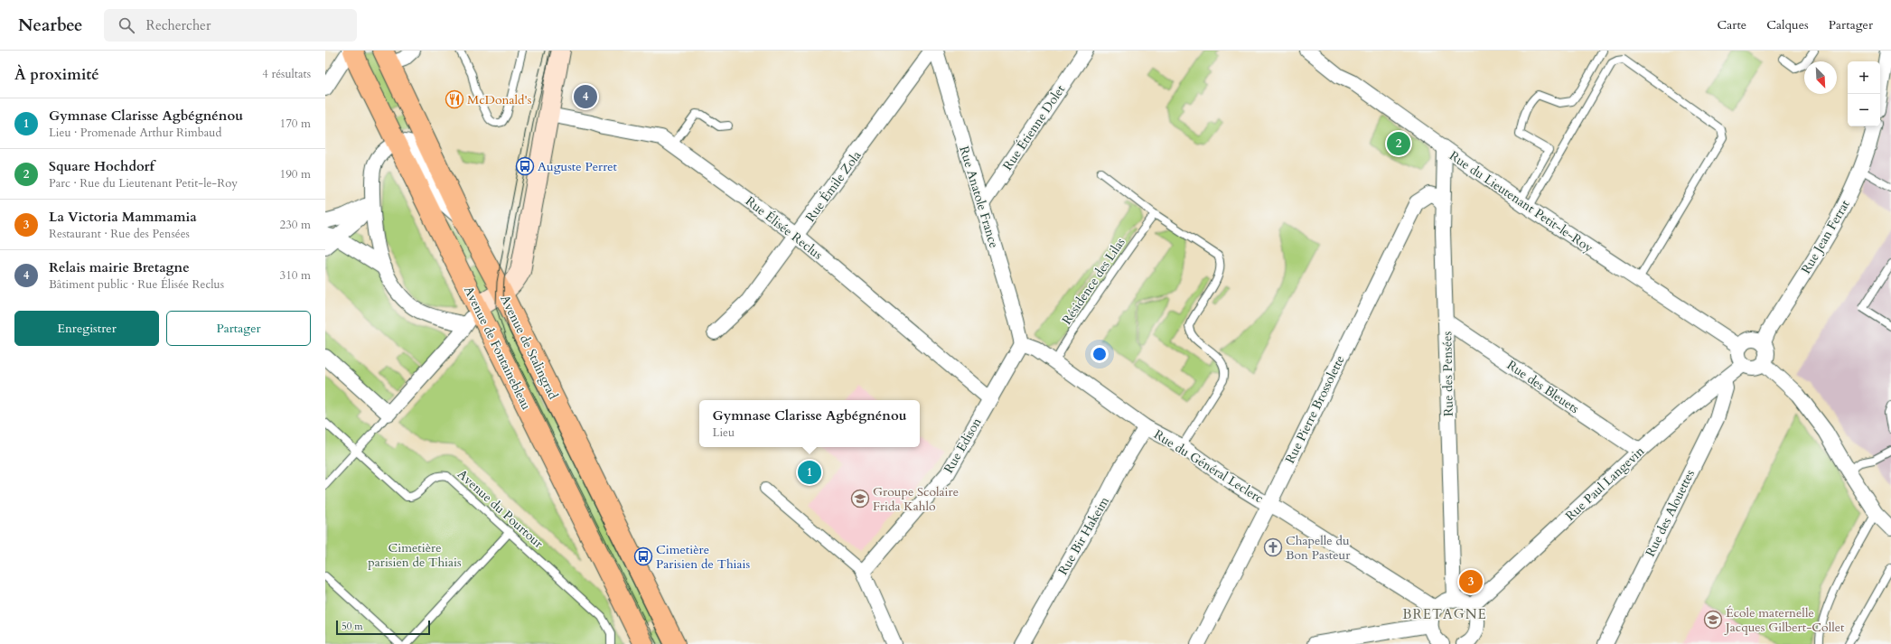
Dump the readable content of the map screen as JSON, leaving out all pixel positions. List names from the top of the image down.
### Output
{
  "streets": {
    "main road": ["Avenue de Stalingrad", "Avenue de Fontainebleau"],
    "street": [
      "Rue Étienne Dolet",
      "Rue Émile Zola",
      "Rue Anatole France",
      "Rue du Lieutenant Petit-le-Roy",
      "Rue Élisée Reclus",
      "Rue Jean Ferrat",
      "Rue des Pensées",
      "Rue des Bleuets",
      "Rue Pierre Brossolette",
      "Rue Edison",
      "Rue du Général Leclerc",
      "Rue Paul Langevin",
      "Rue des Alouettes",
      "Rue Bir Hakeim"
    ],
    "lane": ["Résidence des Lilas", "Avenue du Pourtour"]
  },
  "crossings": [
    ["Rue Étienne Dolet", "Rue Anatole France"],
    ["Rue Émile Zola", "Rue Élisée Reclus"],
    ["Rue Anatole France", "Rue Edison"],
    ["Rue Anatole France", "Rue du Général Leclerc"],
    ["Rue du Lieutenant Petit-le-Roy", "Rue Jean Ferrat"],
    ["Rue du Lieutenant Petit-le-Roy", "Rue des Pensées"],
    ["Rue du Lieutenant Petit-le-Roy", "Rue Paul Langevin"],
    ["Rue Élisée Reclus", "Rue Edison"],
    ["Rue Jean Ferrat", "Rue Paul Langevin"],
    ["Résidence des Lilas", "Rue du Général Leclerc"],
    ["Rue des Pensées", "Rue des Bleuets"],
    ["Rue des Pensées", "Rue Pierre Brossolette"],
    ["Rue des Bleuets", "Rue Paul Langevin"],
    ["Rue Pierre Brossolette", "Rue du Général Leclerc"],
    ["Rue Edison", "Rue du Général Leclerc"],
    ["Rue du Général Leclerc", "Rue Bir Hakeim"],
    ["Rue Paul Langevin", "Rue des Alouettes"]
  ],
  "districts": ["BRETAGNE"],
  "parks": ["Cimetière parisien de Thiais"],
  "places": {
    "restaurant": ["McDonald's"],
    "bus stop": ["Auguste Perret", "Cimetière Parisien de Thiais"],
    "school or university": ["Groupe Scolaire Frida Kahlo", "École maternelle Jacques Gilbert-Collet"],
    "church": ["Chapelle du Bon Pasteur"]
  },
  "scale_bar": "50 m",
  "north": "bottom right",
  "page": {
    "header": "Nearbee",
    "search": "Rechercher",
    "nav": ["Carte", "Calques", "Partager"],
    "heading": ["À proximité", "4 résultats"],
    "map_buttons": ["+", "−"],
    "pins": [
      "4",
      "2",
      "1",
      "3"
    ],
    "list": [
      {
        "mark": "1",
        "name": "Gymnase Clarisse Agbégnénou",
        "note": "Lieu · Promenade Arthur Rimbaud",
        "value": "170 m"
      },
      {
        "mark": "2",
        "name": "Square Hochdorf",
        "note": "Parc · Rue du Lieutenant Petit-le-Roy",
        "value": "190 m"
      },
      {
        "mark": "3",
        "name": "La Victoria Mammamia",
        "note": "Restaurant · Rue des Pensées",
        "value": "230 m"
      },
      {
        "mark": "4",
        "name": "Relais mairie Bretagne",
        "note": "Bâtiment public · Rue Élisée Reclus",
        "value": "310 m"
      }
    ],
    "buttons": ["Enregistrer", "Partager"],
    "popup": ["Gymnase Clarisse Agbégnénou", "Lieu"],
    "scale": "50 m"
  }
}
